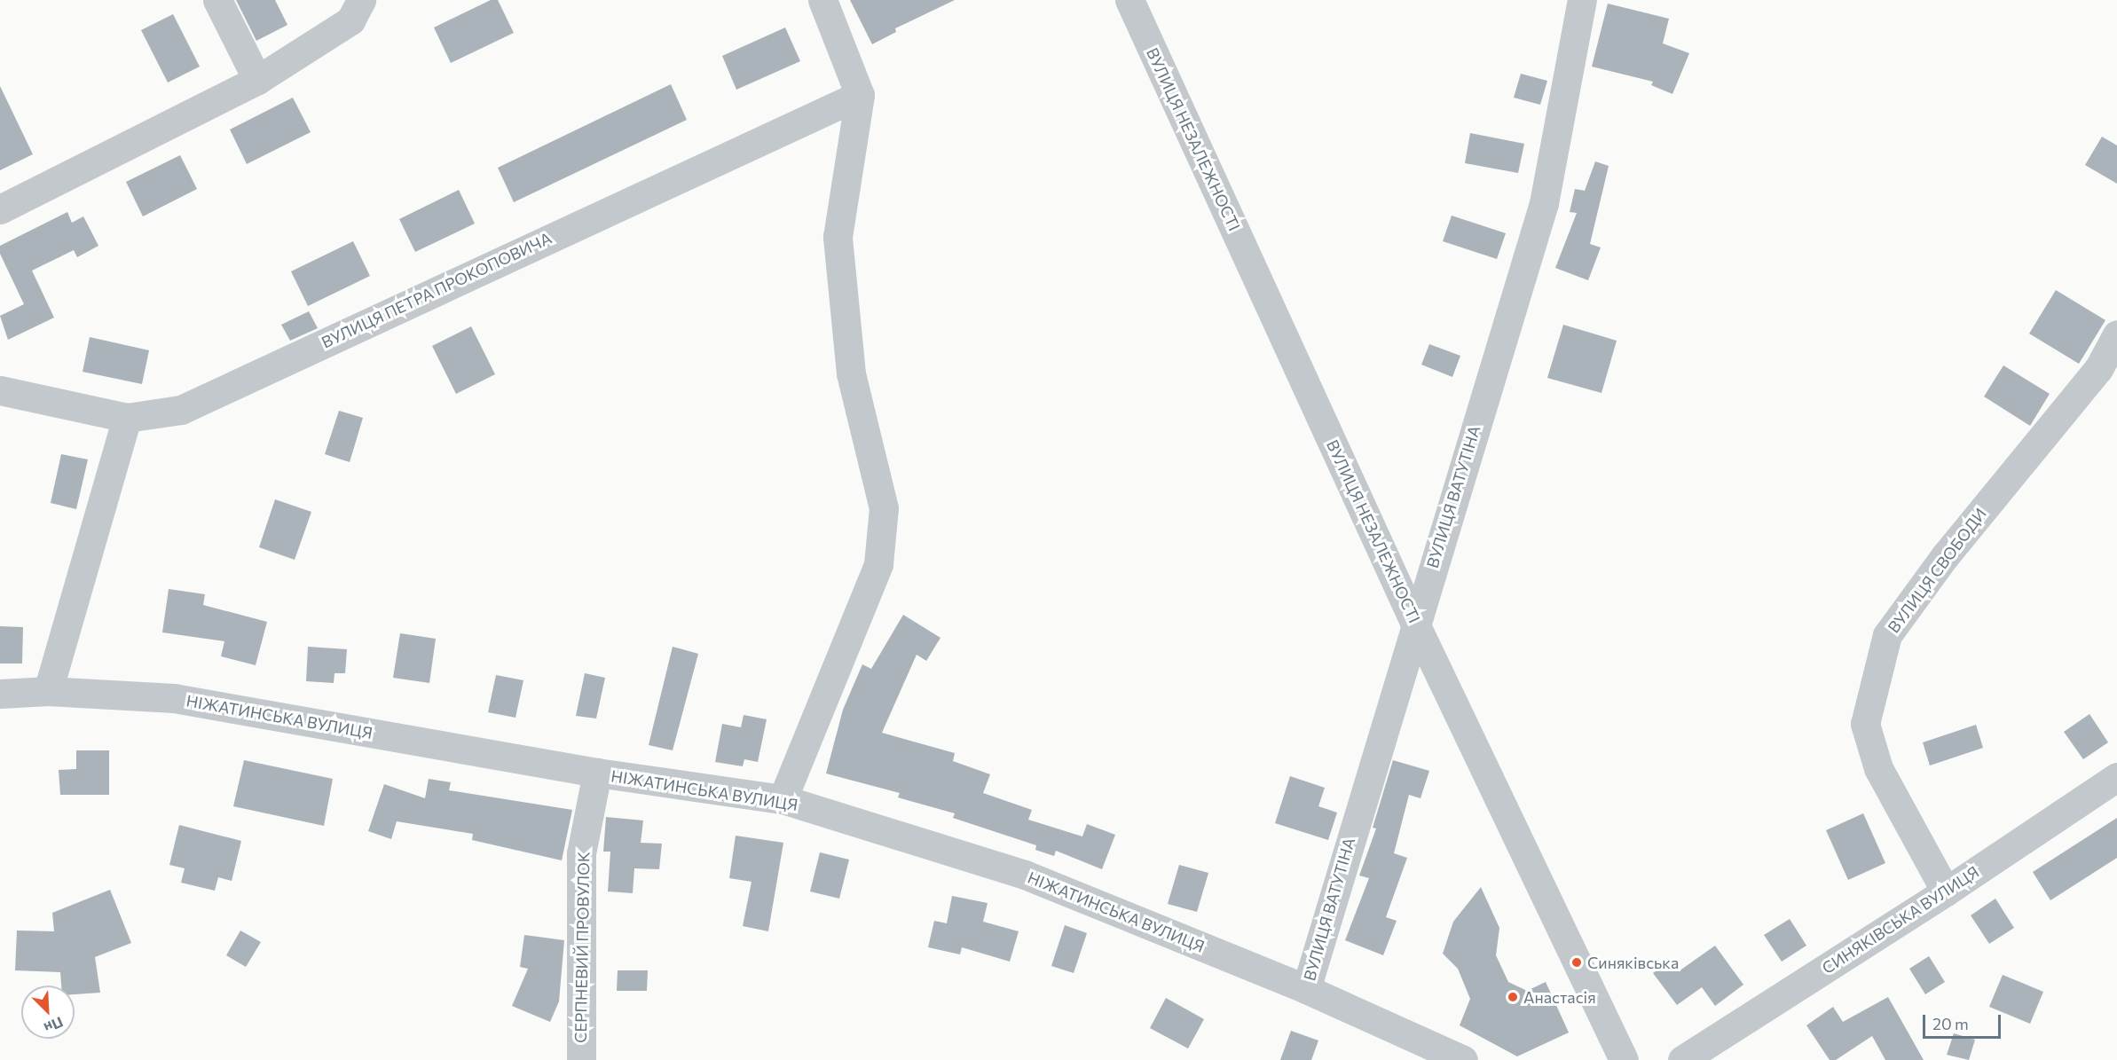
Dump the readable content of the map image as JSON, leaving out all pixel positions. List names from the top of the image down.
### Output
{
  "streets": {
    "street": [
      "ВУЛИЦЯ НЕЗАЛЕЖНОСТІ",
      "ВУЛИЦЯ ПЕТРА ПРОКОПОВИЧА",
      "ВУЛИЦЯ ВАТУТІНА",
      "ВУЛИЦЯ СВОБОДИ",
      "НІЖАТИНСЬКА ВУЛИЦЯ",
      "СИНЯКІВСЬКА ВУЛИЦЯ",
      "СЕРПНЕВИЙ ПРОВУЛОК"
    ]
  },
  "crossings": [
    ["ВУЛИЦЯ НЕЗАЛЕЖНОСТІ", "ВУЛИЦЯ ВАТУТІНА"],
    ["ВУЛИЦЯ ВАТУТІНА", "НІЖАТИНСЬКА ВУЛИЦЯ"],
    ["ВУЛИЦЯ СВОБОДИ", "СИНЯКІВСЬКА ВУЛИЦЯ"],
    ["НІЖАТИНСЬКА ВУЛИЦЯ", "СЕРПНЕВИЙ ПРОВУЛОК"]
  ],
  "places": ["Синяківська", "Анастасія"],
  "scale_bar": "20 m",
  "north": "bottom right"
}
